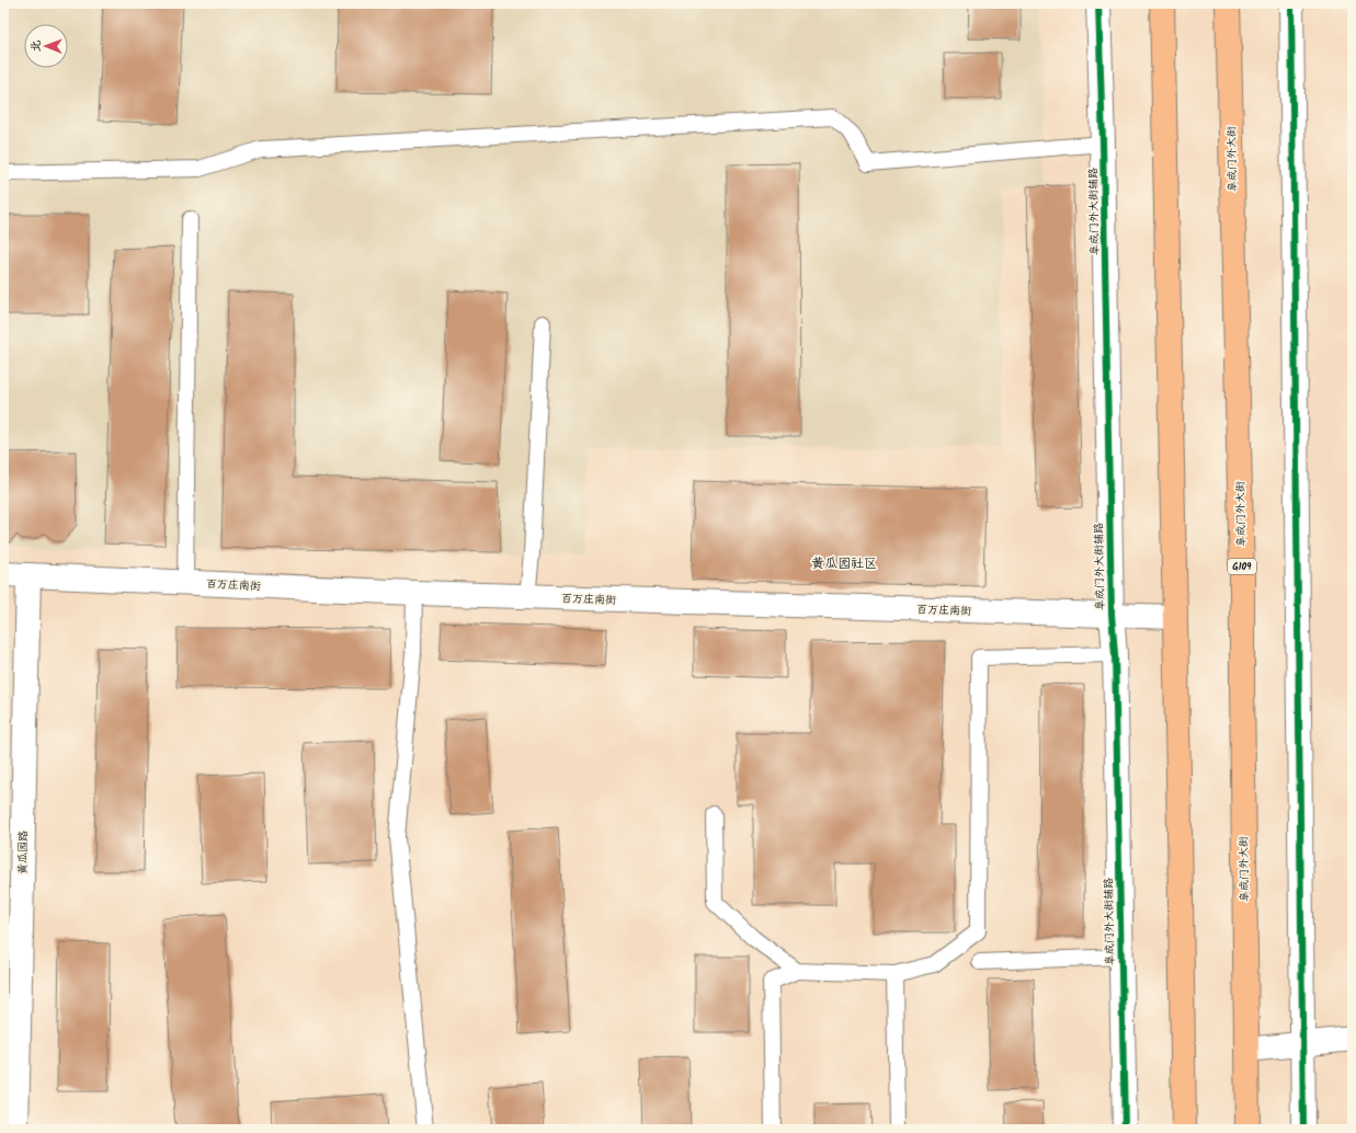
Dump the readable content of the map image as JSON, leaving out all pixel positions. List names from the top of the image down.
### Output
{
  "streets": {
    "highway": ["阜成门外大街", "G109"],
    "street": ["阜成门外大街辅路", "百万庄南街", "黄瓜园路"]
  },
  "crossings": [
    ["阜成门外大街辅路", "百万庄南街"],
    ["百万庄南街", "黄瓜园路"]
  ],
  "districts": ["黄瓜园社区"],
  "north": "left"
}
